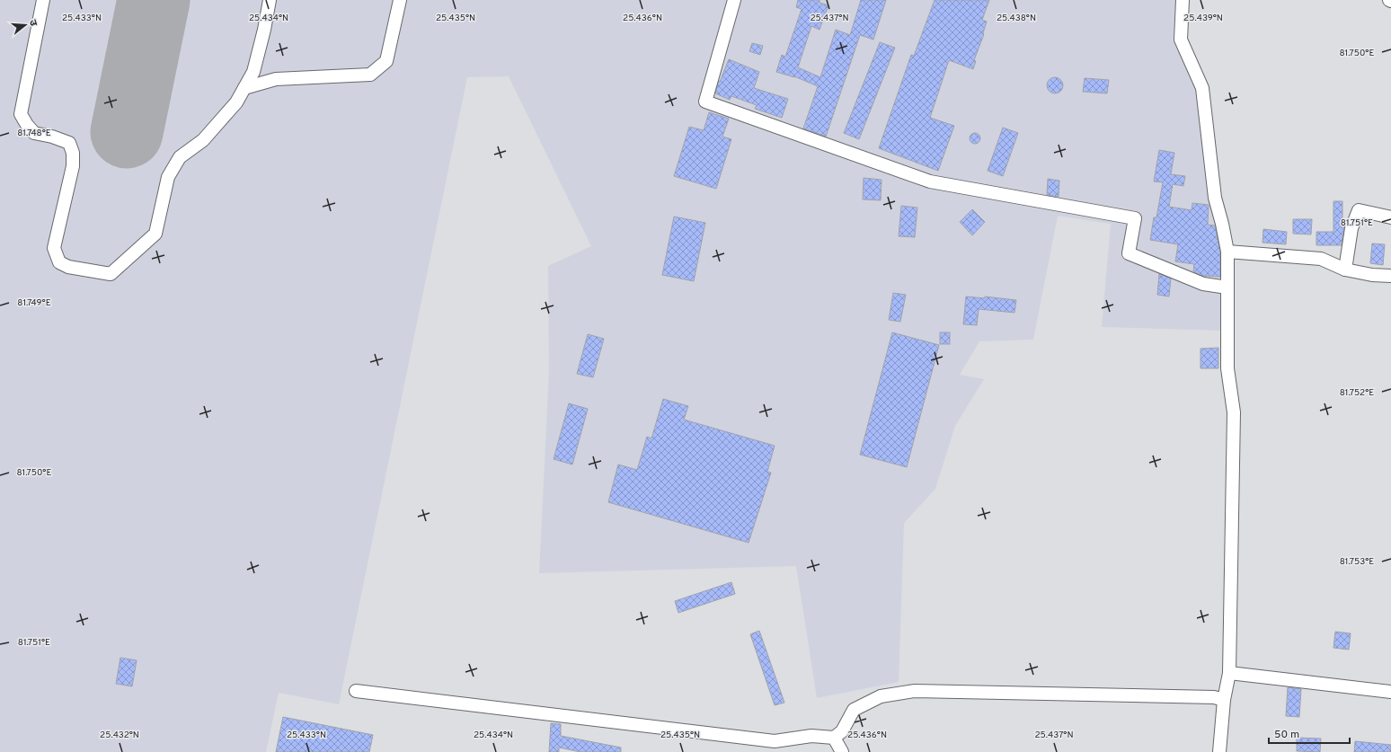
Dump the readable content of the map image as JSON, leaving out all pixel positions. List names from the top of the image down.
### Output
{
  "scale_bar": "50 m",
  "north": "right",
  "coordinates": [
    "25.433°N",
    "25.434°N",
    "25.435°N",
    "25.436°N",
    "25.437°N",
    "25.438°N",
    "25.439°N",
    "81.750°E",
    "81.748°E",
    "81.751°E",
    "81.749°E",
    "81.752°E",
    "81.753°E",
    "25.432°N"
  ]
}
